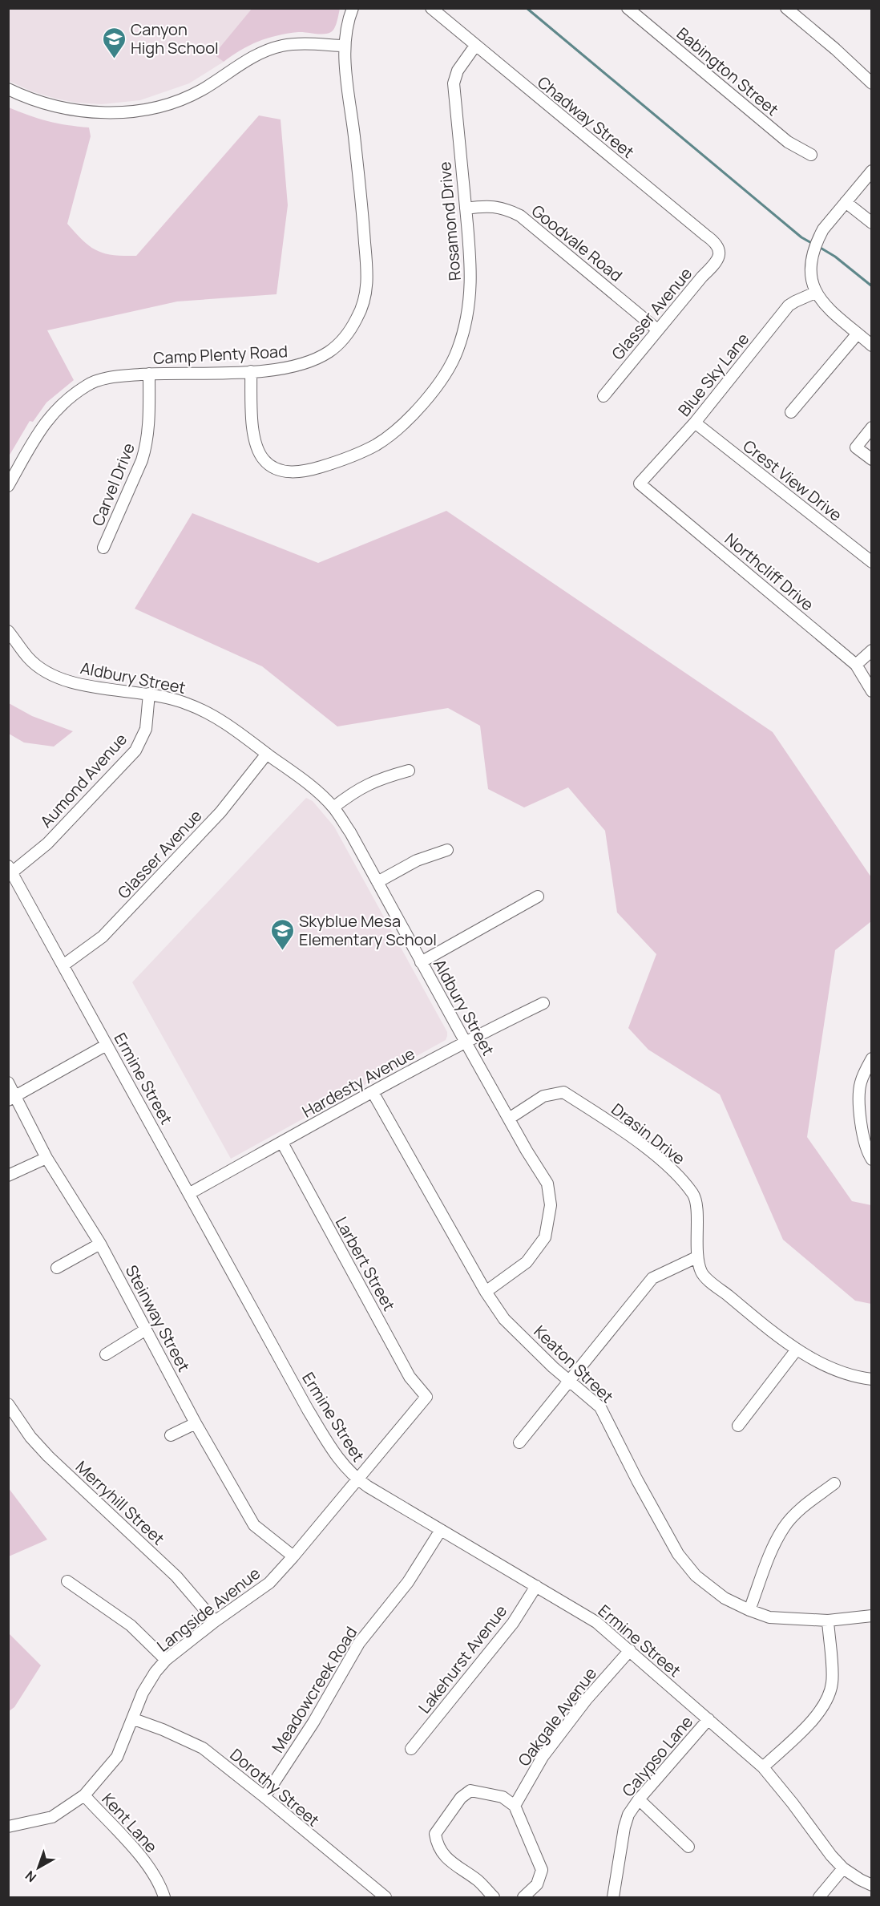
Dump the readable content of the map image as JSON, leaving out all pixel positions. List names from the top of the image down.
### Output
{
  "streets": {
    "street": [
      "Babington Street",
      "Chadway Street",
      "Rosamond Drive",
      "Goodvale Road",
      "Glasser Avenue",
      "Camp Plenty Road",
      "Blue Sky Lane",
      "Crest View Drive",
      "Carvel Drive",
      "Northcliff Drive",
      "Aldbury Street",
      "Aumond Avenue",
      "Ermine Street",
      "Hardesty Avenue",
      "Drasin Drive",
      "Larbert Street",
      "Steinway Street",
      "Keaton Street",
      "Merryhill Street",
      "Langside Avenue",
      "Lakehurst Avenue",
      "Meadowcreek Road",
      "Oakgale Avenue",
      "Calypso Lane",
      "Dorothy Street",
      "Kent Lane"
    ]
  },
  "crossings": [
    ["Chadway Street", "Rosamond Drive"],
    ["Chadway Street", "Glasser Avenue"],
    ["Rosamond Drive", "Goodvale Road"],
    ["Rosamond Drive", "Camp Plenty Road"],
    ["Goodvale Road", "Glasser Avenue"],
    ["Glasser Avenue", "Aldbury Street"],
    ["Glasser Avenue", "Ermine Street"],
    ["Camp Plenty Road", "Carvel Drive"],
    ["Blue Sky Lane", "Crest View Drive"],
    ["Blue Sky Lane", "Northcliff Drive"],
    ["Aldbury Street", "Aumond Avenue"],
    ["Aldbury Street", "Hardesty Avenue"],
    ["Aldbury Street", "Drasin Drive"],
    ["Aldbury Street", "Keaton Street"],
    ["Aumond Avenue", "Ermine Street"],
    ["Ermine Street", "Hardesty Avenue"],
    ["Ermine Street", "Langside Avenue"],
    ["Ermine Street", "Lakehurst Avenue"],
    ["Ermine Street", "Meadowcreek Road"],
    ["Ermine Street", "Oakgale Avenue"],
    ["Ermine Street", "Calypso Lane"],
    ["Hardesty Avenue", "Larbert Street"],
    ["Hardesty Avenue", "Keaton Street"],
    ["Larbert Street", "Langside Avenue"],
    ["Steinway Street", "Langside Avenue"],
    ["Merryhill Street", "Langside Avenue"],
    ["Langside Avenue", "Dorothy Street"],
    ["Langside Avenue", "Kent Lane"],
    ["Meadowcreek Road", "Dorothy Street"]
  ],
  "places": {
    "school or university": ["Canyon High School", "Skyblue Mesa Elementary School"]
  },
  "north": "bottom left"
}
